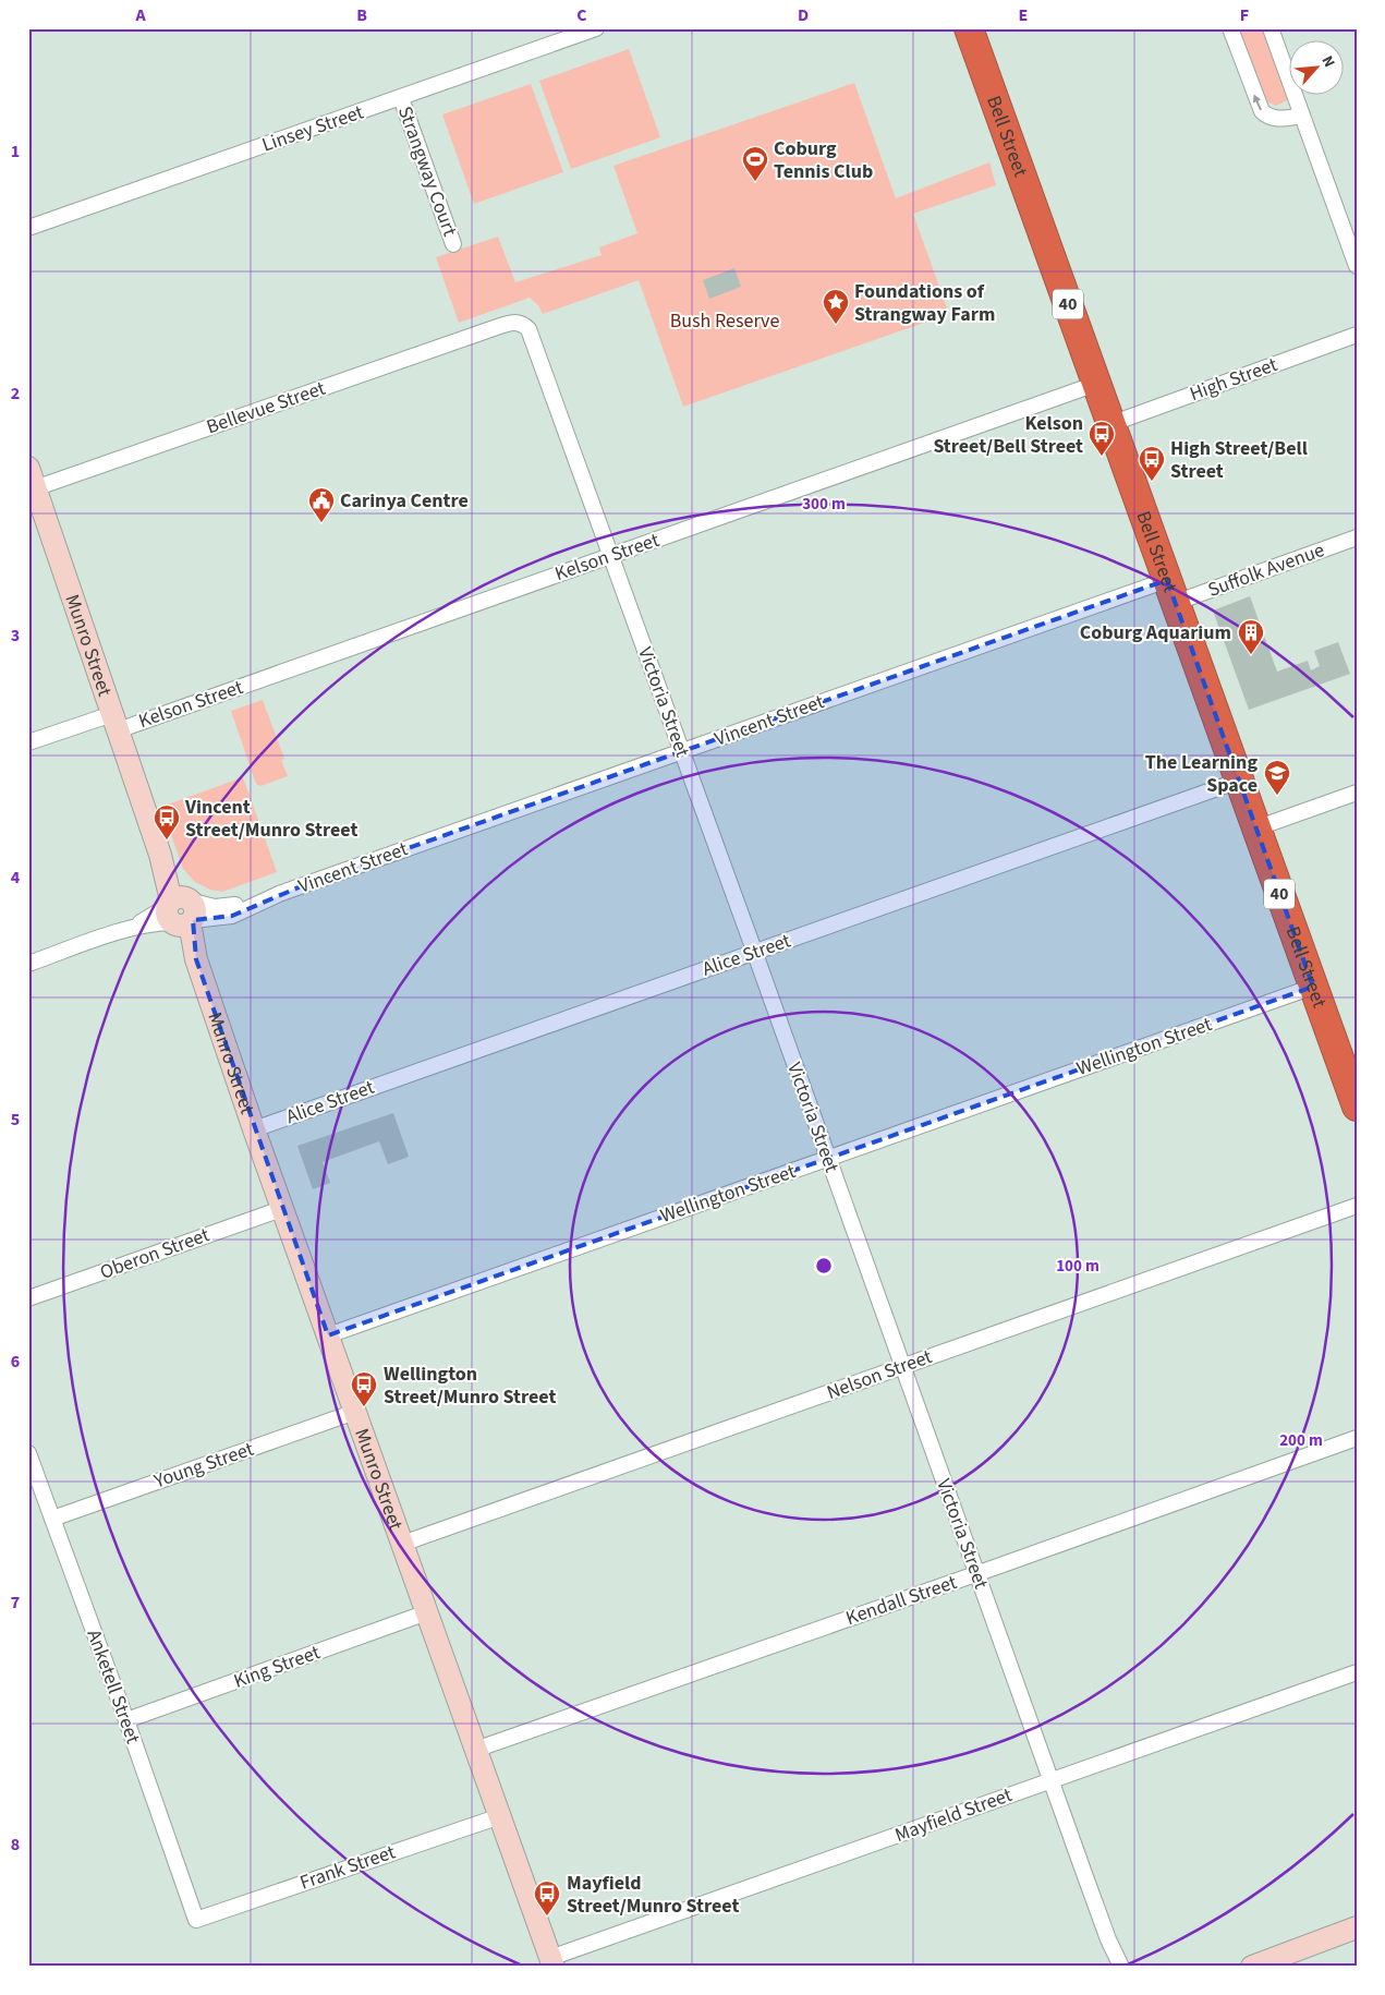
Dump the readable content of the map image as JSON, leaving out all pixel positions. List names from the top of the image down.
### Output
{
  "streets": {
    "highway": ["Bell Street", "40"],
    "street": [
      "Linsey Street",
      "Strangway Court",
      "High Street",
      "Bellevue Street",
      "Kelson Street",
      "Suffolk Avenue",
      "Munro Street",
      "Victoria Street",
      "Vincent Street",
      "Alice Street",
      "Wellington Street",
      "Oberon Street",
      "Nelson Street",
      "Young Street",
      "Kendall Street",
      "King Street",
      "Anketell Street",
      "Mayfield Street",
      "Frank Street"
    ]
  },
  "crossings": [
    ["Linsey Street", "Strangway Court"],
    ["Bell Street", "High Street"],
    ["Bell Street", "Kelson Street"],
    ["Bell Street", "Suffolk Avenue"],
    ["Bell Street", "Vincent Street"],
    ["Bell Street", "Alice Street"],
    ["Bell Street", "Wellington Street"],
    ["Bellevue Street", "Munro Street"],
    ["Bellevue Street", "Victoria Street"],
    ["Kelson Street", "Munro Street"],
    ["Kelson Street", "Victoria Street"],
    ["Suffolk Avenue", "Vincent Street"],
    ["Munro Street", "Vincent Street"],
    ["Munro Street", "Alice Street"],
    ["Munro Street", "Wellington Street"],
    ["Munro Street", "Oberon Street"],
    ["Munro Street", "Nelson Street"],
    ["Munro Street", "Young Street"],
    ["Munro Street", "Kendall Street"],
    ["Munro Street", "King Street"],
    ["Munro Street", "Mayfield Street"],
    ["Munro Street", "Frank Street"],
    ["Victoria Street", "Vincent Street"],
    ["Victoria Street", "Alice Street"],
    ["Victoria Street", "Wellington Street"],
    ["Victoria Street", "Nelson Street"],
    ["Victoria Street", "Kendall Street"],
    ["Victoria Street", "Mayfield Street"],
    ["Young Street", "Anketell Street"],
    ["King Street", "Anketell Street"],
    ["Anketell Street", "Frank Street"]
  ],
  "parks": ["Bush Reserve"],
  "places": {
    "sports": ["Coburg Tennis Club"],
    "place": ["Foundations of Strangway Farm"],
    "bus stop": [
      "Kelson Street/Bell Street",
      "High Street/Bell Street",
      "Vincent Street/Munro Street",
      "Wellington Street/Munro Street",
      "Mayfield Street/Munro Street"
    ],
    "public building": ["Carinya Centre"],
    "building": ["Coburg Aquarium"],
    "school or university": ["The Learning Space"]
  },
  "north": "top right",
  "grid": {
    "columns": [
      "A",
      "B",
      "C",
      "D",
      "E",
      "F"
    ],
    "rows": [
      "1",
      "2",
      "3",
      "4",
      "5",
      "6",
      "7",
      "8"
    ]
  },
  "rings": ["300 m", "100 m", "200 m"]
}
